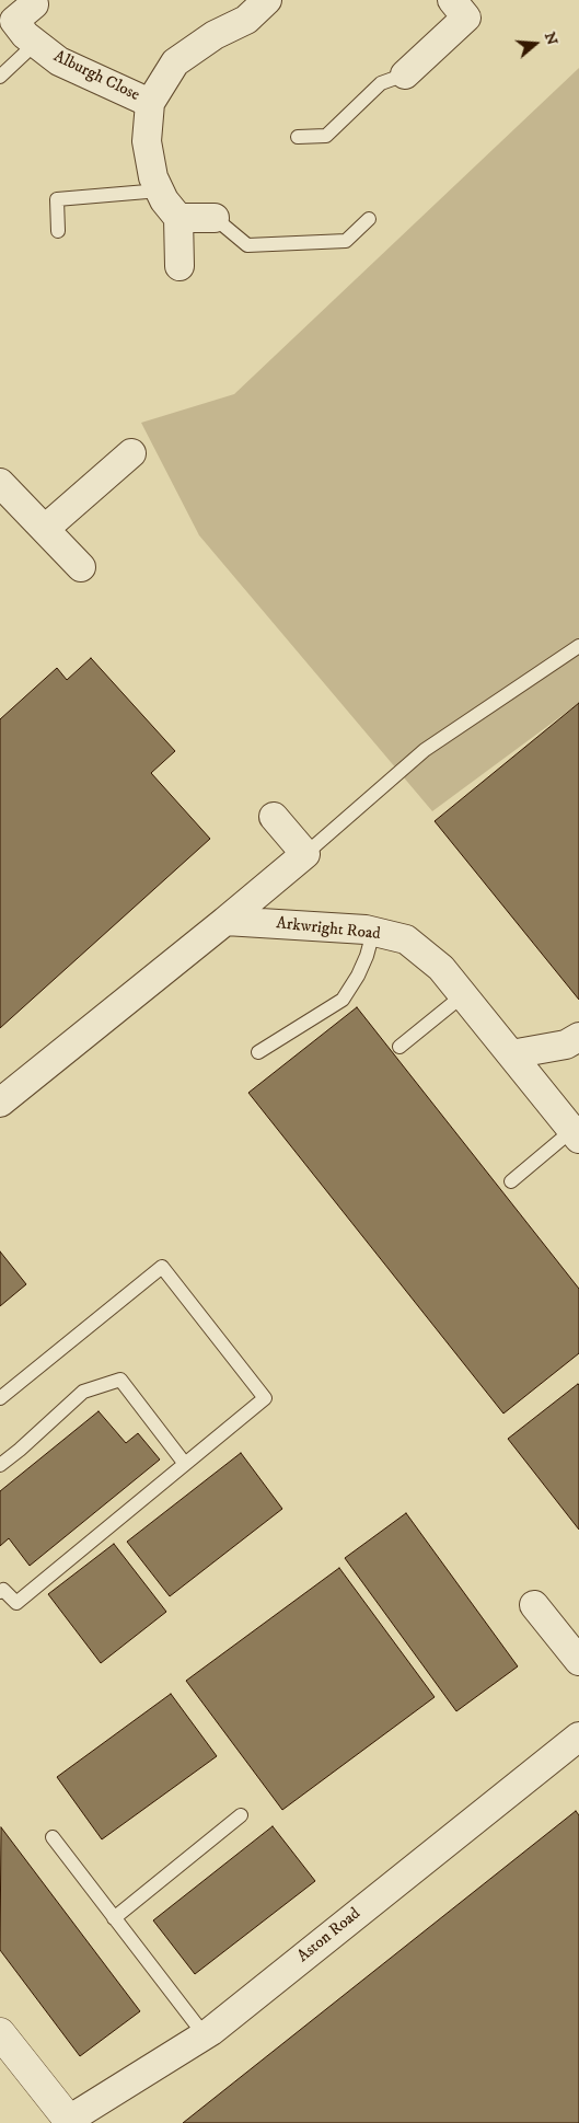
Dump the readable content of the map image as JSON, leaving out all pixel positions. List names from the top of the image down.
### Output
{
  "streets": {
    "street": ["Alburgh Close", "Arkwright Road", "Aston Road"]
  },
  "north": "right"
}
